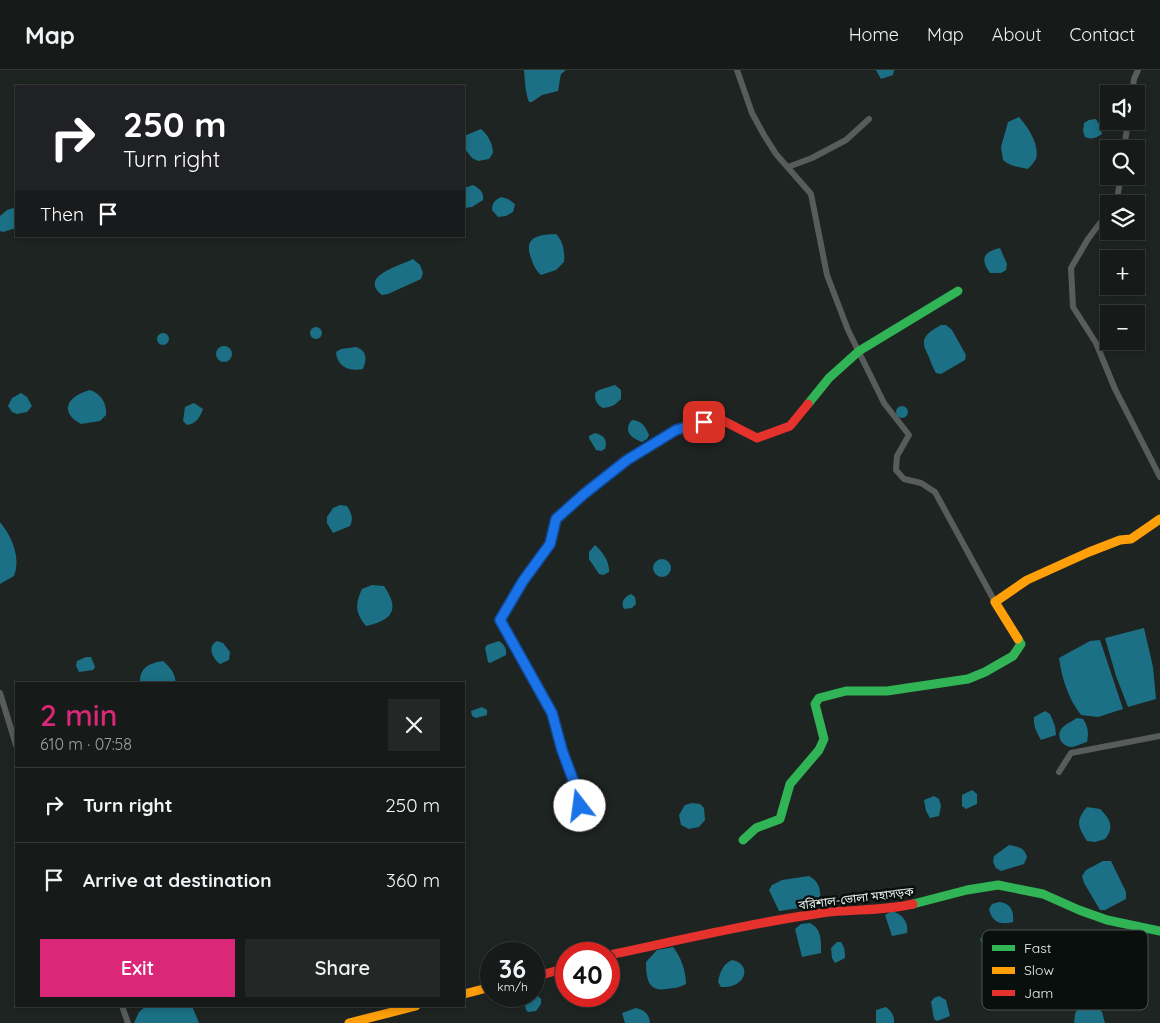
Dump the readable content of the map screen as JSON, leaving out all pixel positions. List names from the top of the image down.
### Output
{
  "streets": {
    "main road": ["বরিশাল-ভোলা মহাসড়ক"]
  },
  "legend": ["Fast", "Slow", "Jam"],
  "page": {
    "header": "Map",
    "nav": [
      "Home",
      "Map",
      "About",
      "Contact"
    ],
    "map_buttons": ["+", "−"],
    "turn": ["250 m", "Turn right"],
    "then": "Then",
    "heading": ["2 min", "610 m · 07:58"],
    "list": [
      {
        "name": "Turn right",
        "value": "250 m"
      },
      {
        "name": "Arrive at destination",
        "value": "360 m"
      }
    ],
    "buttons": ["Exit", "Share"],
    "speed": "36 km/h",
    "limit": "40"
  }
}
